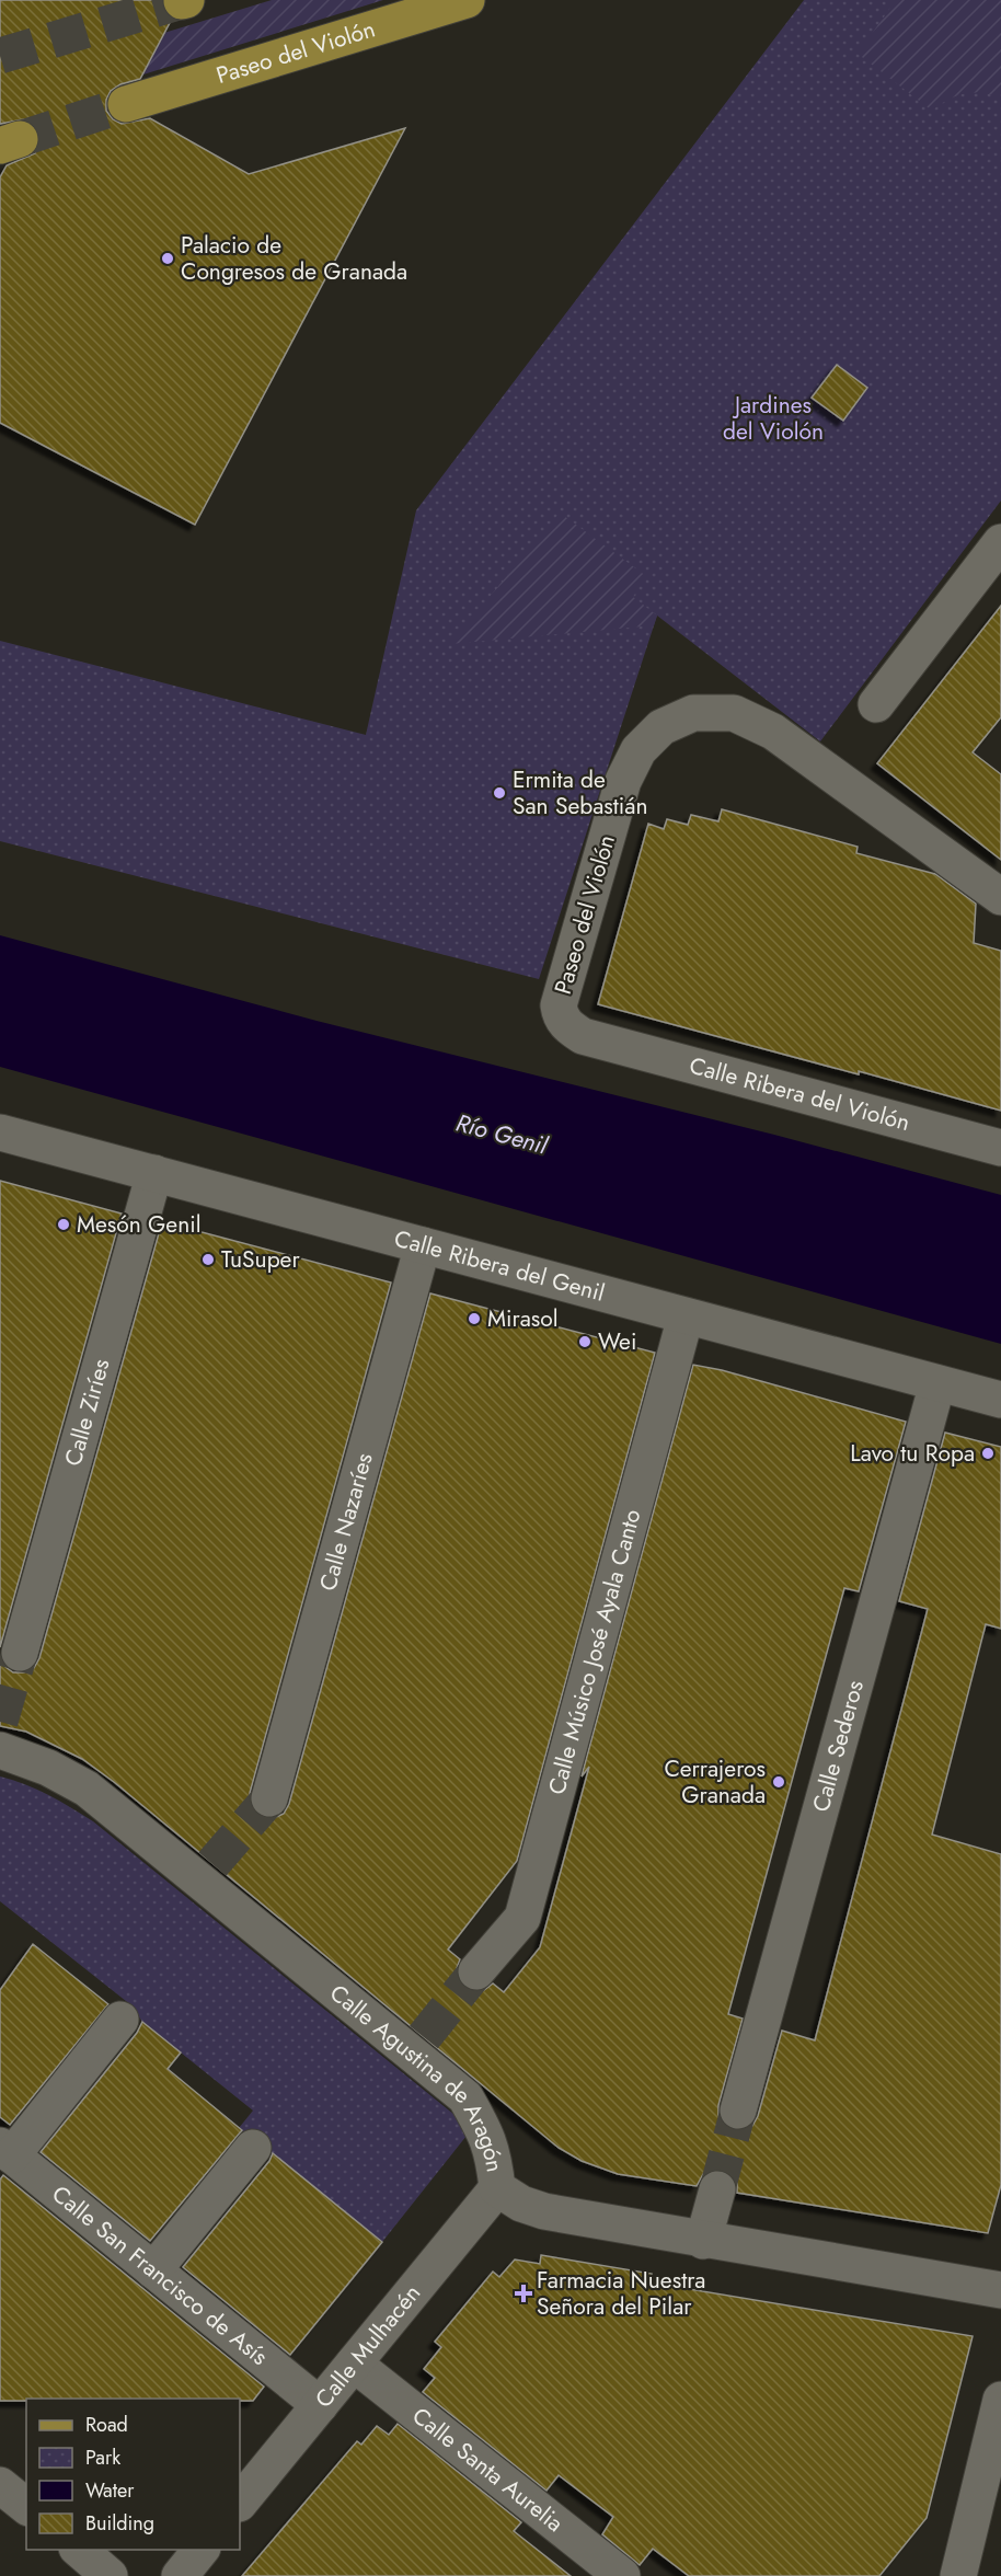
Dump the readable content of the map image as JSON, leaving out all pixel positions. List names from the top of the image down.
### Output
{
  "streets": {
    "main road": ["Paseo del Violón"],
    "street": [
      "Calle Ribera del Violón",
      "Calle Ribera del Genil",
      "Calle Ziríes",
      "Calle Nazaríes",
      "Calle Músico José Ayala Canto",
      "Calle Sederos",
      "Calle Agustina de Aragón",
      "Calle San Francisco de Asís",
      "Calle Mulhacén",
      "Calle Santa Aurelia"
    ]
  },
  "crossings": [
    ["Paseo del Violón", "Calle Ribera del Violón"],
    ["Calle Ribera del Genil", "Calle Ziríes"],
    ["Calle Ribera del Genil", "Calle Nazaríes"],
    ["Calle Ribera del Genil", "Calle Músico José Ayala Canto"],
    ["Calle Ribera del Genil", "Calle Sederos"],
    ["Calle Agustina de Aragón", "Calle Mulhacén"],
    ["Calle San Francisco de Asís", "Calle Mulhacén"],
    ["Calle Mulhacén", "Calle Santa Aurelia"]
  ],
  "water": ["Río Genil"],
  "parks": ["Jardines del Violón"],
  "places": {
    "other": [
      "Palacio de Congresos de Granada",
      "Ermita de San Sebastián",
      "Mesón Genil",
      "TuSuper",
      "Mirasol",
      "Wei",
      "Lavo tu Ropa",
      "Cerrajeros Granada"
    ],
    "health": ["Farmacia Nuestra Señora del Pilar"]
  },
  "legend": [
    "Road",
    "Park",
    "Water",
    "Building"
  ]
}
